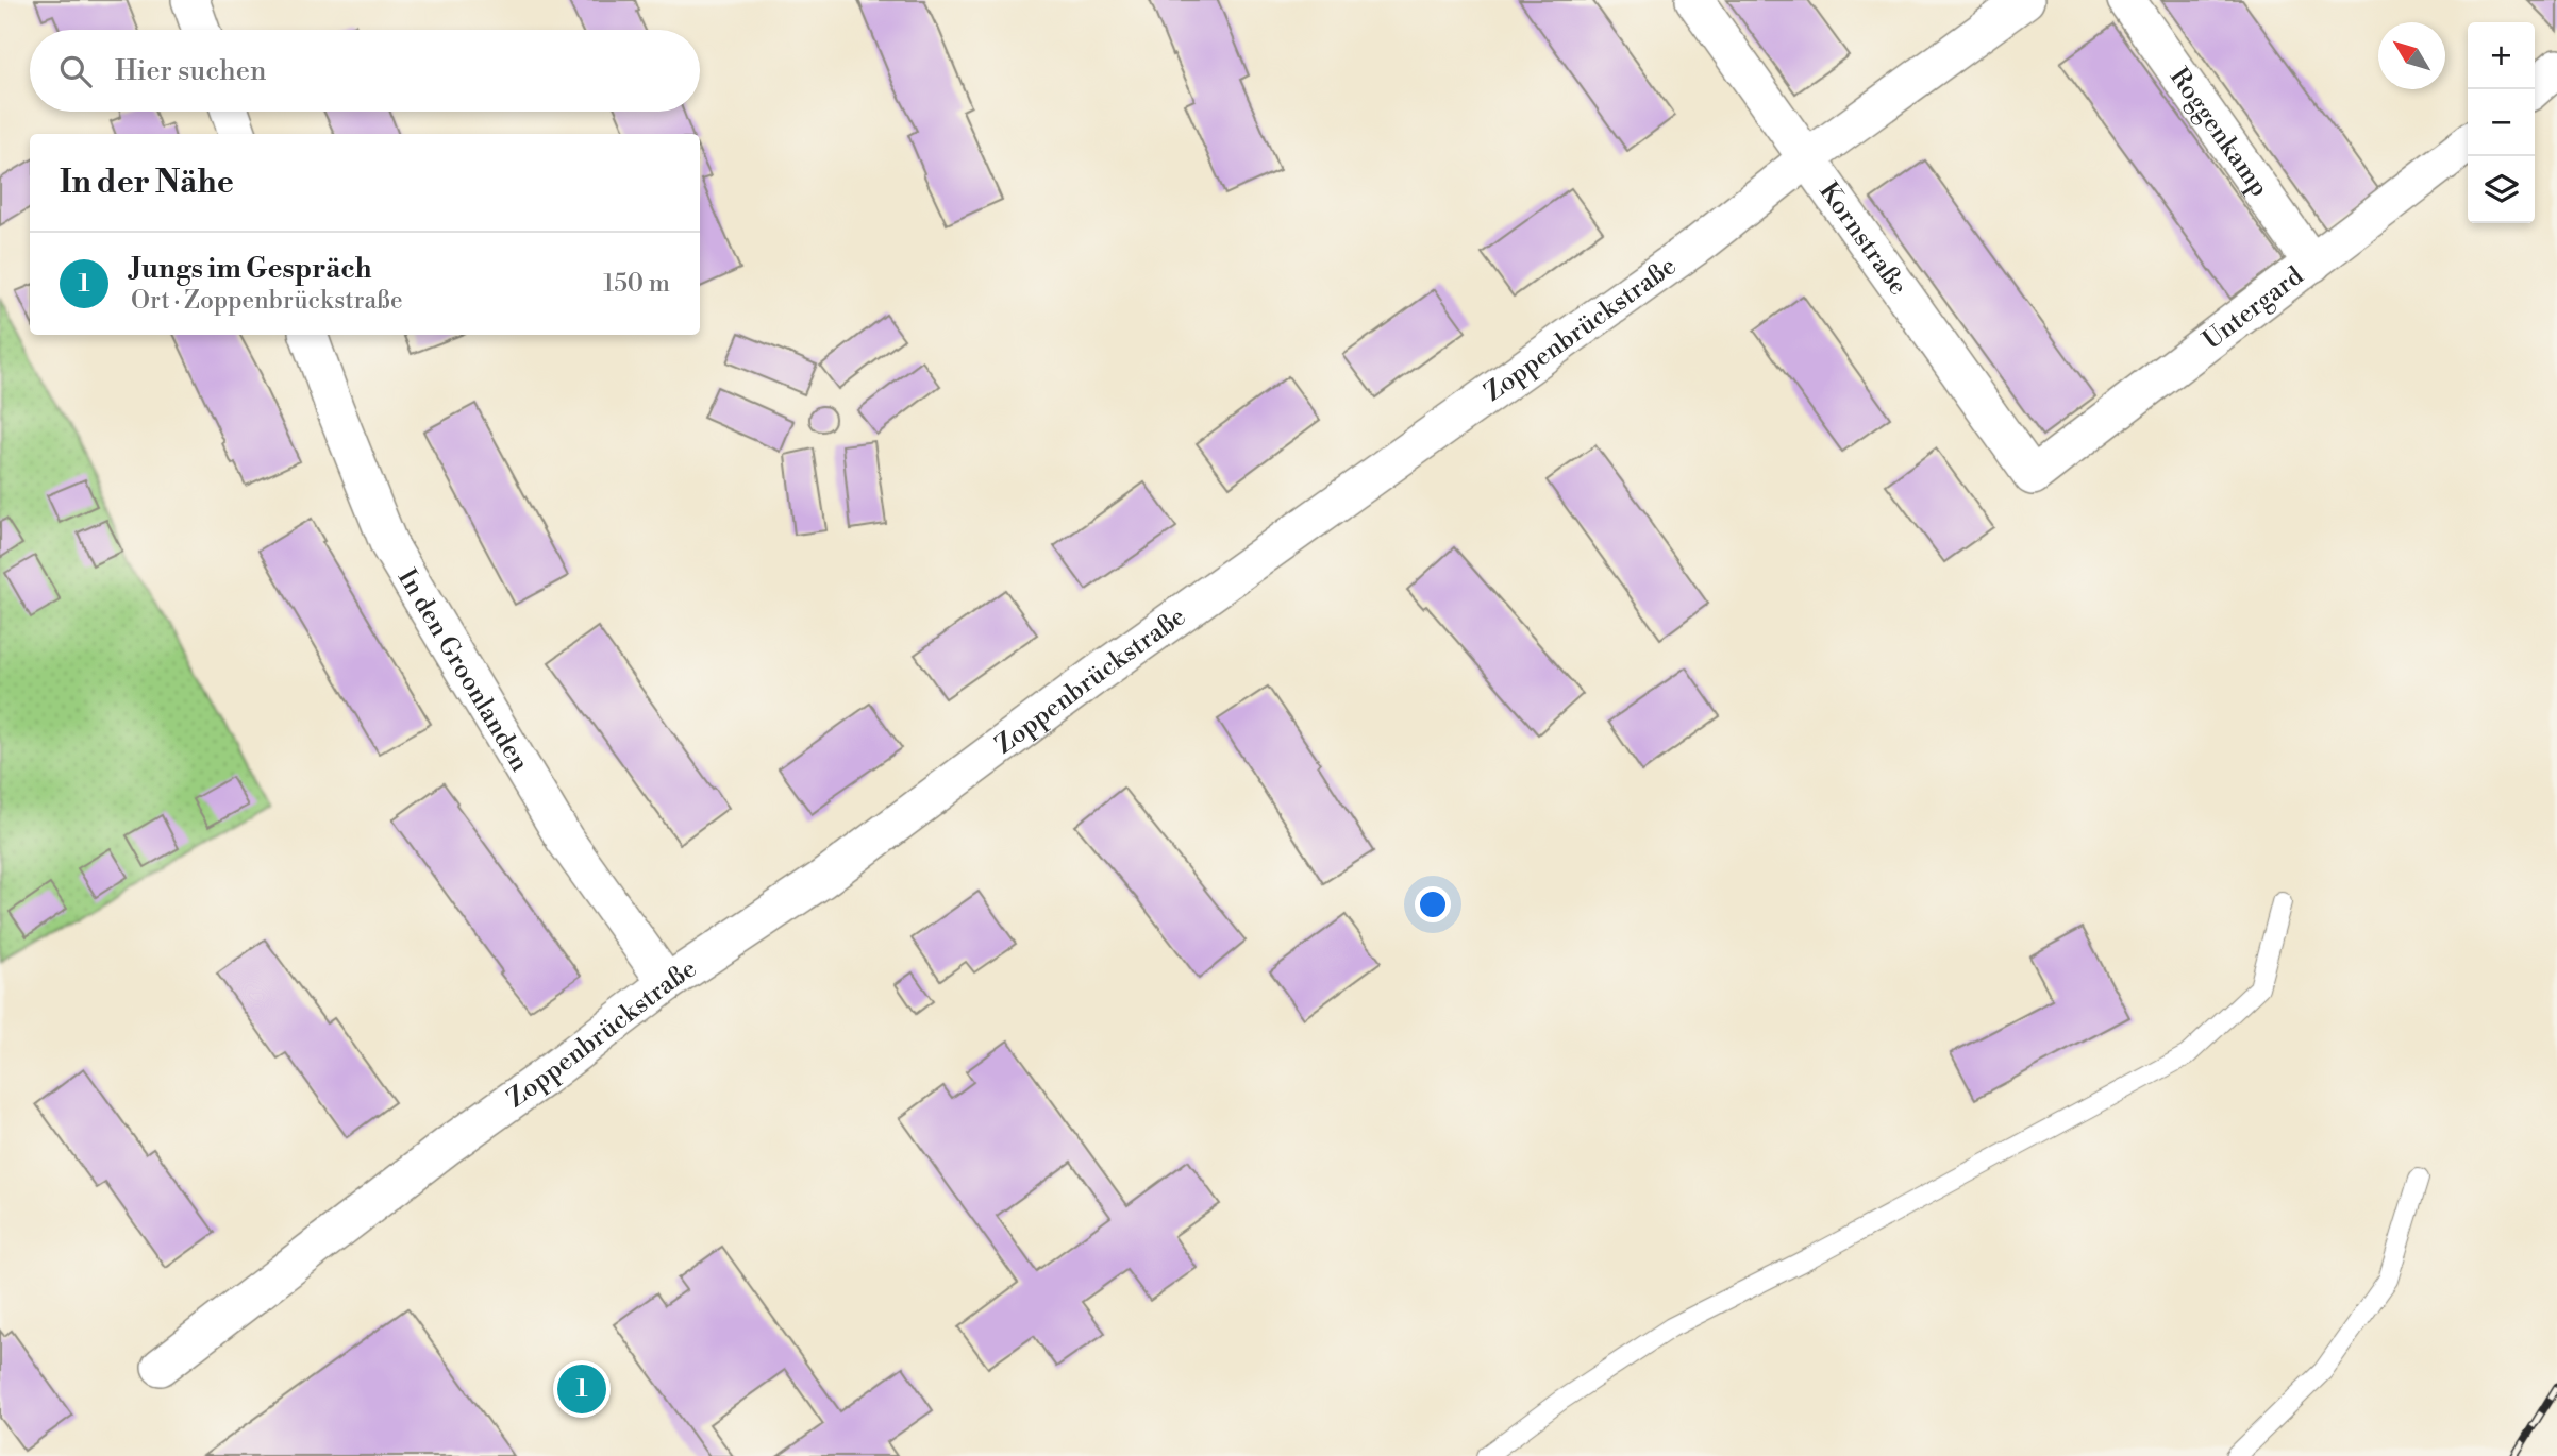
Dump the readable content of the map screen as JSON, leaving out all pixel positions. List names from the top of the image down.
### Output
{
  "streets": {
    "street": [
      "Roggenkamp",
      "Kornstraße",
      "Untergard",
      "Zoppenbrückstraße",
      "In den Groonlanden"
    ]
  },
  "crossings": [
    ["Roggenkamp", "Untergard"],
    ["Kornstraße", "Untergard"],
    ["Kornstraße", "Zoppenbrückstraße"],
    ["Zoppenbrückstraße", "In den Groonlanden"]
  ],
  "north": "top left",
  "page": {
    "map_buttons": ["+", "−"],
    "search": "Hier suchen",
    "heading": "In der Nähe",
    "list": [
      {
        "mark": "1",
        "name": "Jungs im Gespräch",
        "note": "Ort · Zoppenbrückstraße",
        "value": "150 m"
      }
    ],
    "pins": "1"
  }
}
